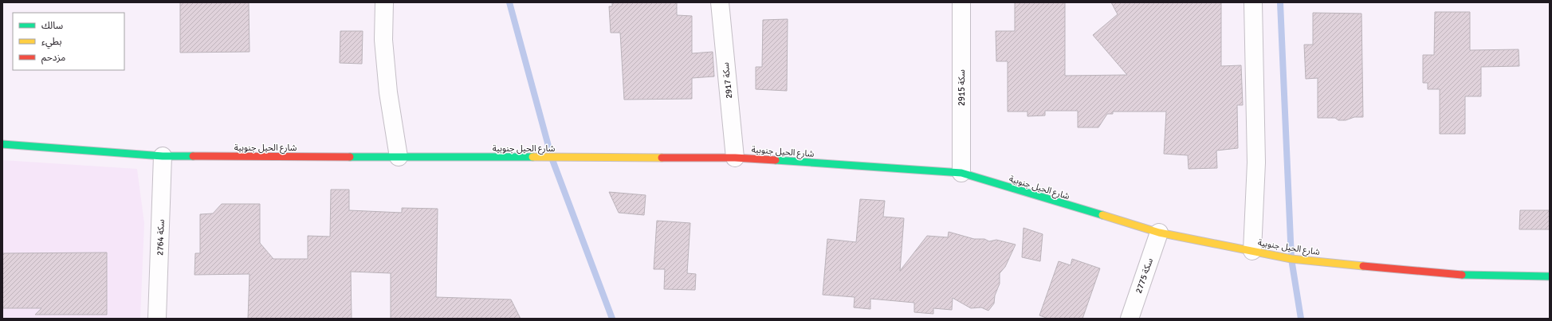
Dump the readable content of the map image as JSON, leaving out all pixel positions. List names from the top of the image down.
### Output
{
  "streets": {
    "street": [
      "سكة 2917",
      "سكة 2915",
      "شارع الحيل جنوبية",
      "سكة 2764",
      "سكة 2775"
    ]
  },
  "crossings": [
    ["سكة 2917", "شارع الحيل جنوبية"],
    ["سكة 2915", "شارع الحيل جنوبية"],
    ["شارع الحيل جنوبية", "سكة 2764"],
    ["شارع الحيل جنوبية", "سكة 2775"]
  ],
  "legend": ["سالك", "بطيء", "مزدحم"]
}
